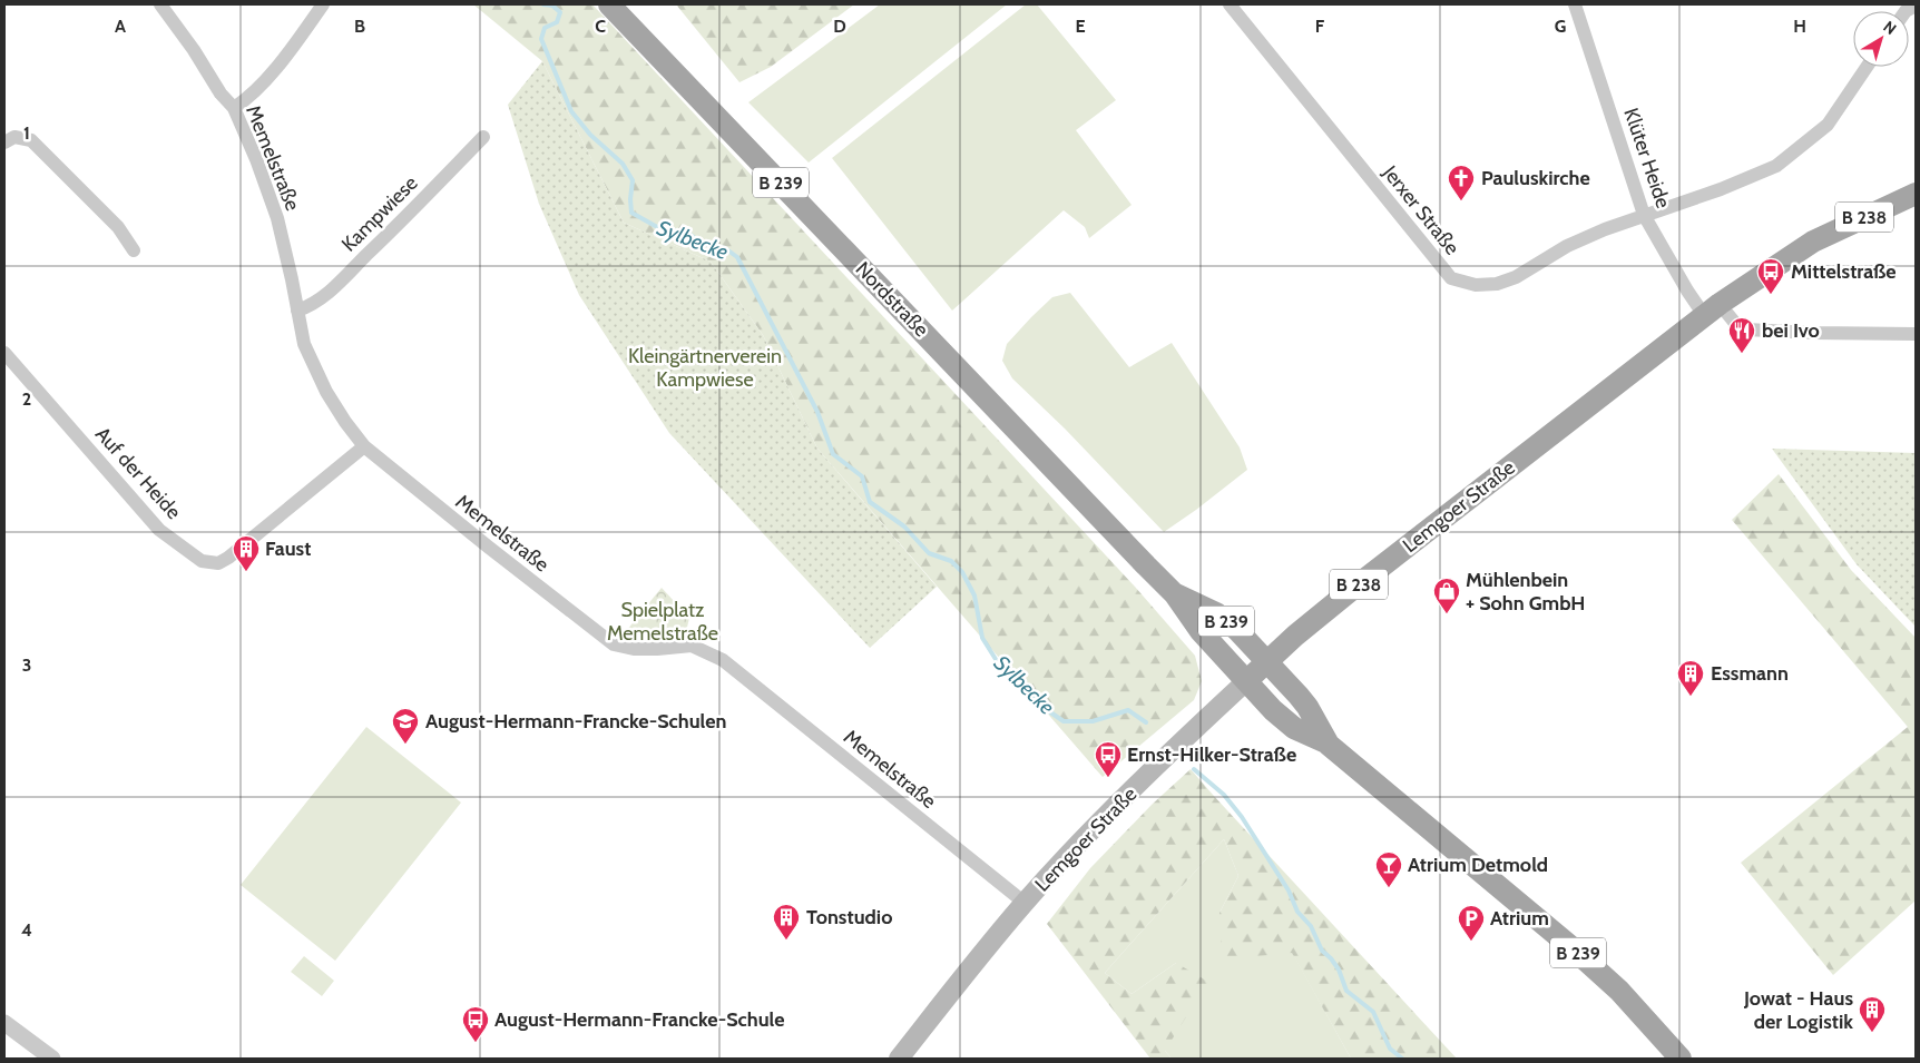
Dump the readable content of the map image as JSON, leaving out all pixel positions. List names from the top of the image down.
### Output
{
  "streets": {
    "main road": [
      "B 239",
      "B 238",
      "Nordstraße",
      "Lemgoer Straße"
    ],
    "street": [
      "Memelstraße",
      "Klüter Heide",
      "Jerxer Straße",
      "Kampwiese",
      "Auf der Heide"
    ]
  },
  "crossings": [
    ["Memelstraße", "Kampwiese"],
    ["Memelstraße", "Auf der Heide"],
    ["Memelstraße", "Lemgoer Straße"],
    ["Klüter Heide", "Jerxer Straße"],
    ["Klüter Heide", "Lemgoer Straße"],
    ["B 239", "Nordstraße"],
    ["B 239", "Lemgoer Straße"],
    ["Nordstraße", "Lemgoer Straße"]
  ],
  "water": ["Sylbecke"],
  "parks": ["Kleingärtnerverein Kampwiese", "Spielplatz Memelstraße"],
  "places": {
    "church": ["Pauluskirche"],
    "bus stop": ["Mittelstraße", "Ernst-Hilker-Straße", "August-Hermann-Francke-Schule"],
    "restaurant": ["bei Ivo"],
    "building": [
      "Faust",
      "Essmann",
      "Tonstudio",
      "Jowat - Haus der Logistik"
    ],
    "shop": ["Mühlenbein + Sohn GmbH"],
    "school or university": ["August-Hermann-Francke-Schulen"],
    "bar": ["Atrium Detmold"],
    "parking": ["Atrium"]
  },
  "north": "top right",
  "grid": {
    "columns": [
      "A",
      "B",
      "C",
      "D",
      "E",
      "F",
      "G",
      "H"
    ],
    "rows": [
      "1",
      "2",
      "3",
      "4"
    ]
  }
}
